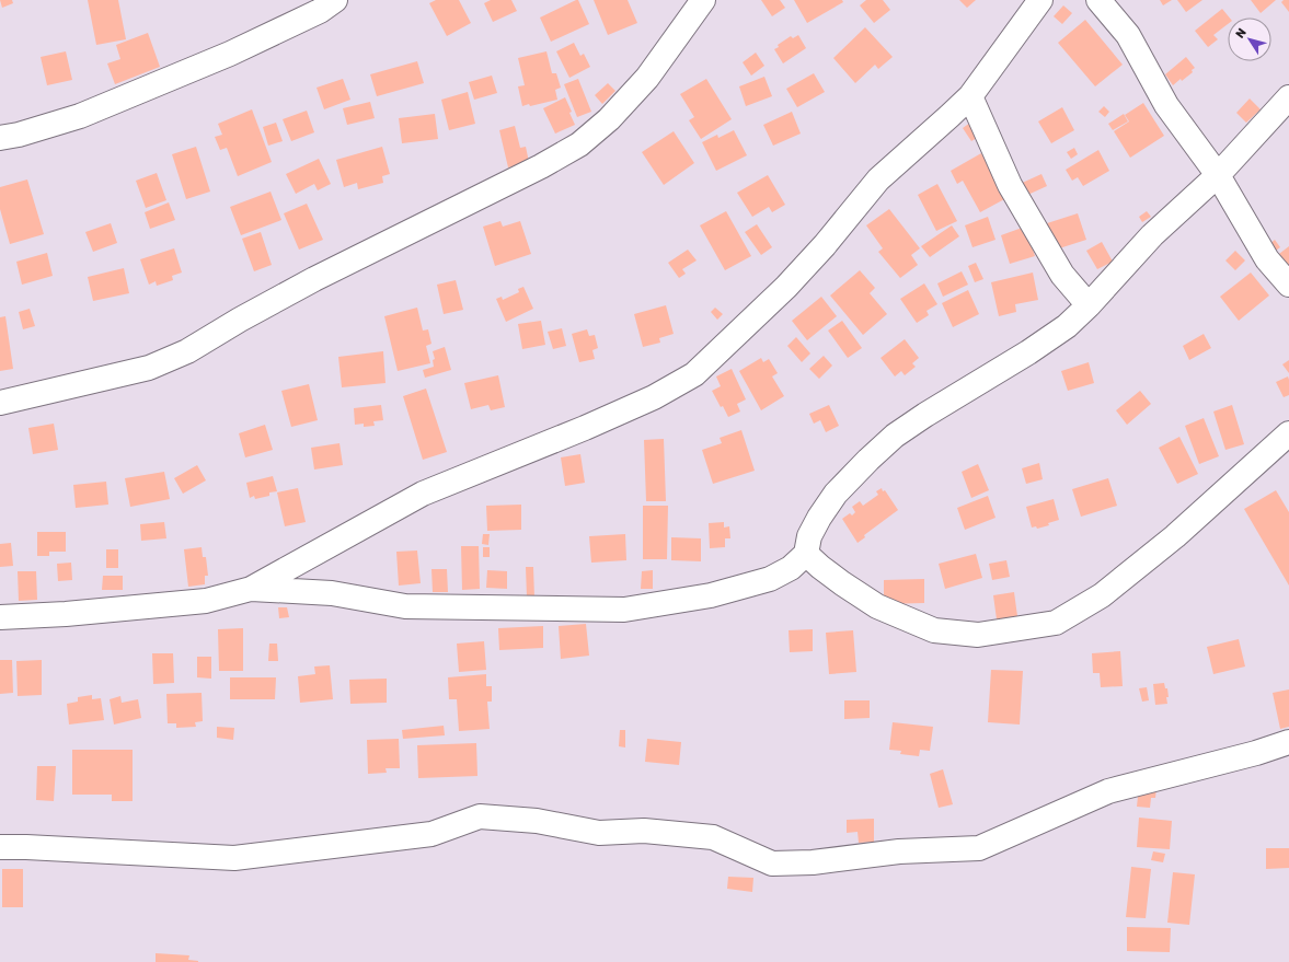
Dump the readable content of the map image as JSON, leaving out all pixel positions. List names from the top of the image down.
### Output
{
  "north": "top left"
}
